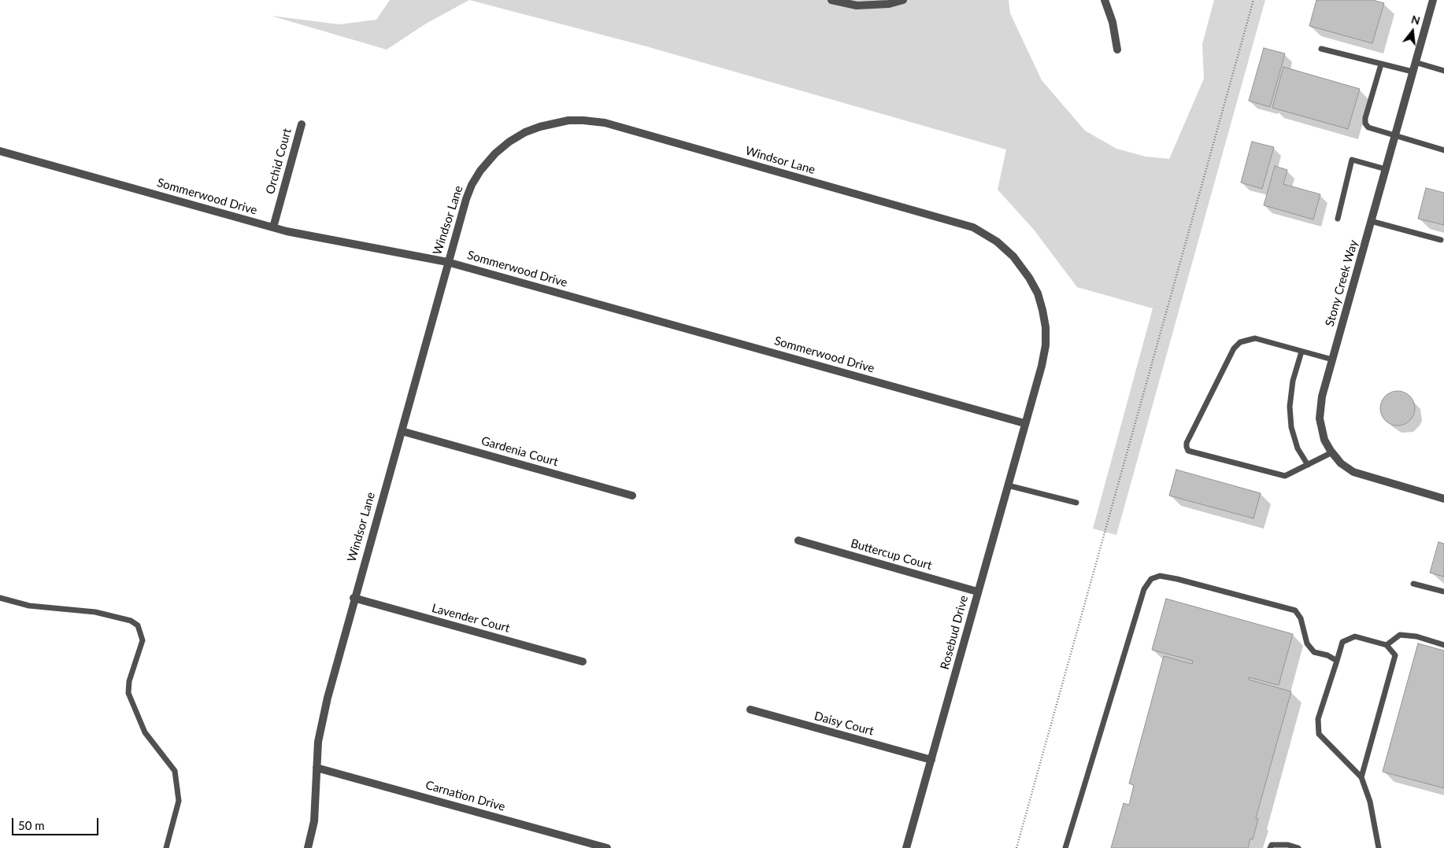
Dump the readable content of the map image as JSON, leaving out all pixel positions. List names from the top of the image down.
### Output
{
  "streets": {
    "street": [
      "Windsor Lane",
      "Orchid Court",
      "Sommerwood Drive",
      "Stony Creek Way",
      "Gardenia Court",
      "Buttercup Court",
      "Lavender Court",
      "Rosebud Drive",
      "Daisy Court",
      "Carnation Drive"
    ]
  },
  "crossings": [
    ["Windsor Lane", "Sommerwood Drive"],
    ["Windsor Lane", "Gardenia Court"],
    ["Windsor Lane", "Lavender Court"],
    ["Windsor Lane", "Rosebud Drive"],
    ["Windsor Lane", "Carnation Drive"],
    ["Orchid Court", "Sommerwood Drive"],
    ["Sommerwood Drive", "Rosebud Drive"],
    ["Buttercup Court", "Rosebud Drive"],
    ["Rosebud Drive", "Daisy Court"]
  ],
  "scale_bar": "50 m",
  "north": "top"
}
